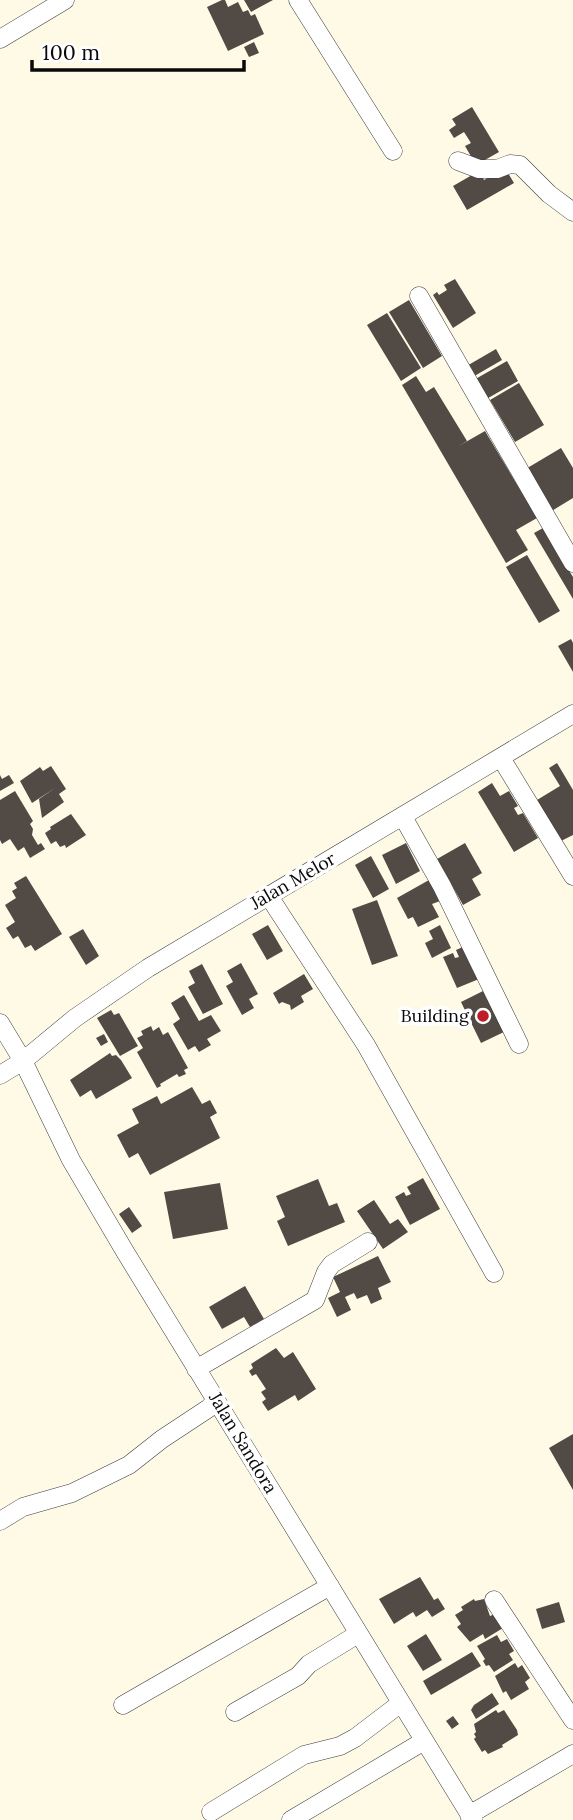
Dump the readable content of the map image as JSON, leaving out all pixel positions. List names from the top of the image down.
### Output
{
  "streets": {
    "street": ["Jalan Melor", "Jalan Sandora"]
  },
  "crossings": [
    ["Jalan Melor", "Jalan Sandora"]
  ],
  "places": ["Building"],
  "scale_bar": "100 m"
}
